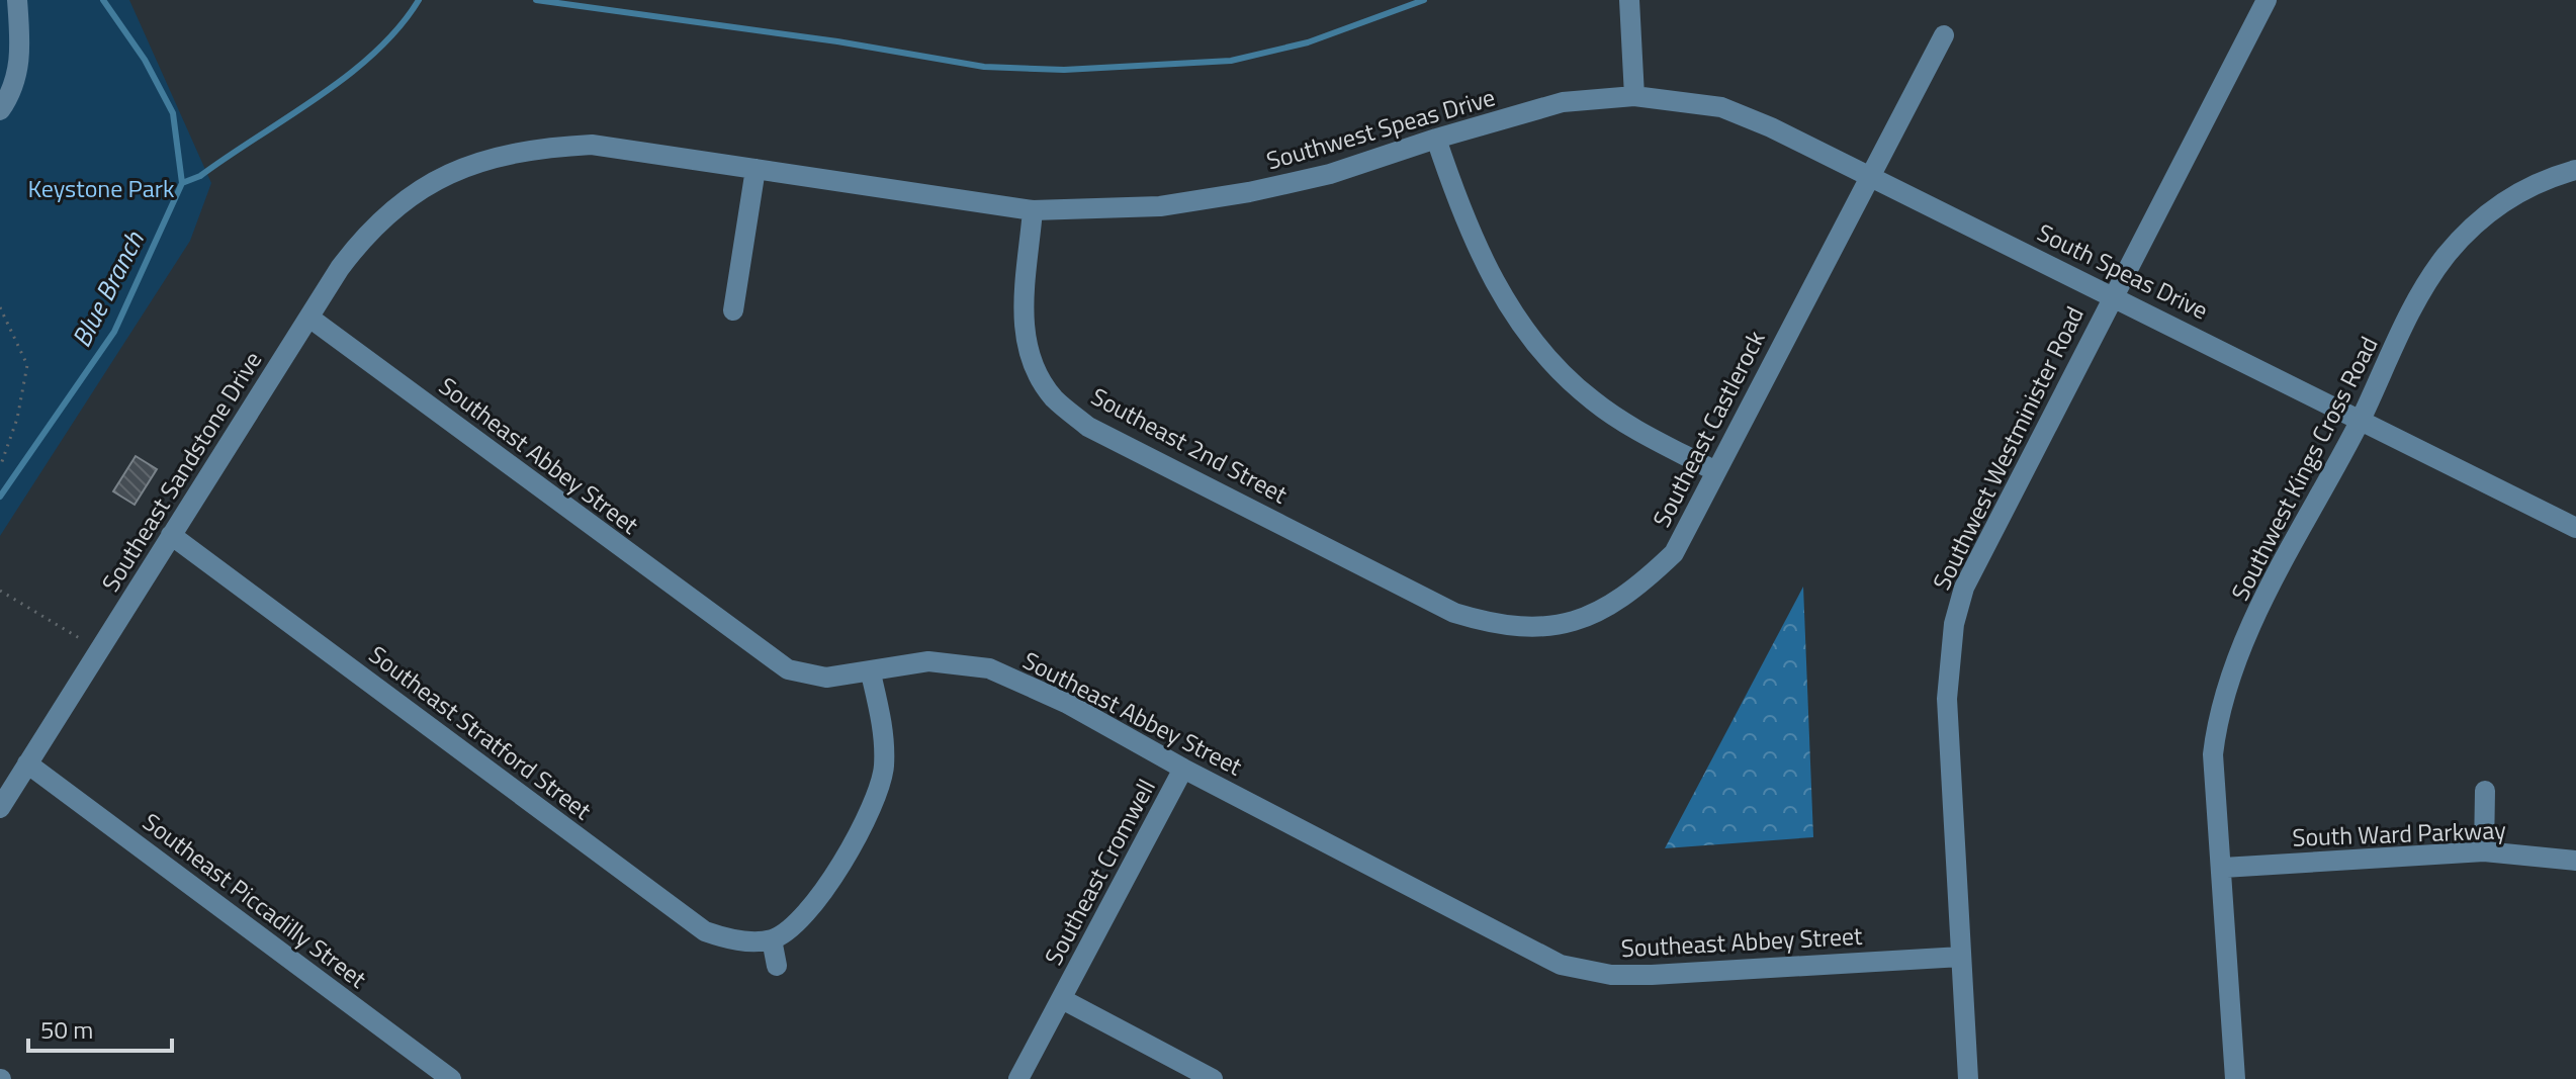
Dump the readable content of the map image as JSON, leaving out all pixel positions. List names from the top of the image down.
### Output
{
  "streets": {
    "street": [
      "Southwest Speas Drive",
      "South Speas Drive",
      "Southeast Castlerock",
      "Southeast 2nd Street",
      "Southwest Westminister Road",
      "Southeast Abbey Street",
      "Southwest Kings Cross Road",
      "Southeast Sandstone Drive",
      "Southeast Stratford Street",
      "South Ward Parkway",
      "Southeast Cromwell",
      "Southeast Piccadilly Street"
    ]
  },
  "crossings": [
    ["Southwest Speas Drive", "South Speas Drive"],
    ["Southwest Speas Drive", "Southeast 2nd Street"],
    ["Southwest Speas Drive", "Southeast Sandstone Drive"],
    ["South Speas Drive", "Southeast Castlerock"],
    ["South Speas Drive", "Southwest Westminister Road"],
    ["South Speas Drive", "Southwest Kings Cross Road"],
    ["Southeast Castlerock", "Southeast 2nd Street"],
    ["Southwest Westminister Road", "Southeast Abbey Street"],
    ["Southeast Abbey Street", "Southeast Sandstone Drive"],
    ["Southeast Abbey Street", "Southeast Cromwell"],
    ["Southwest Kings Cross Road", "South Ward Parkway"],
    ["Southeast Sandstone Drive", "Southeast Stratford Street"],
    ["Southeast Sandstone Drive", "Southeast Piccadilly Street"]
  ],
  "water": ["Blue Branch"],
  "parks": ["Keystone Park"],
  "scale_bar": "50 m"
}
